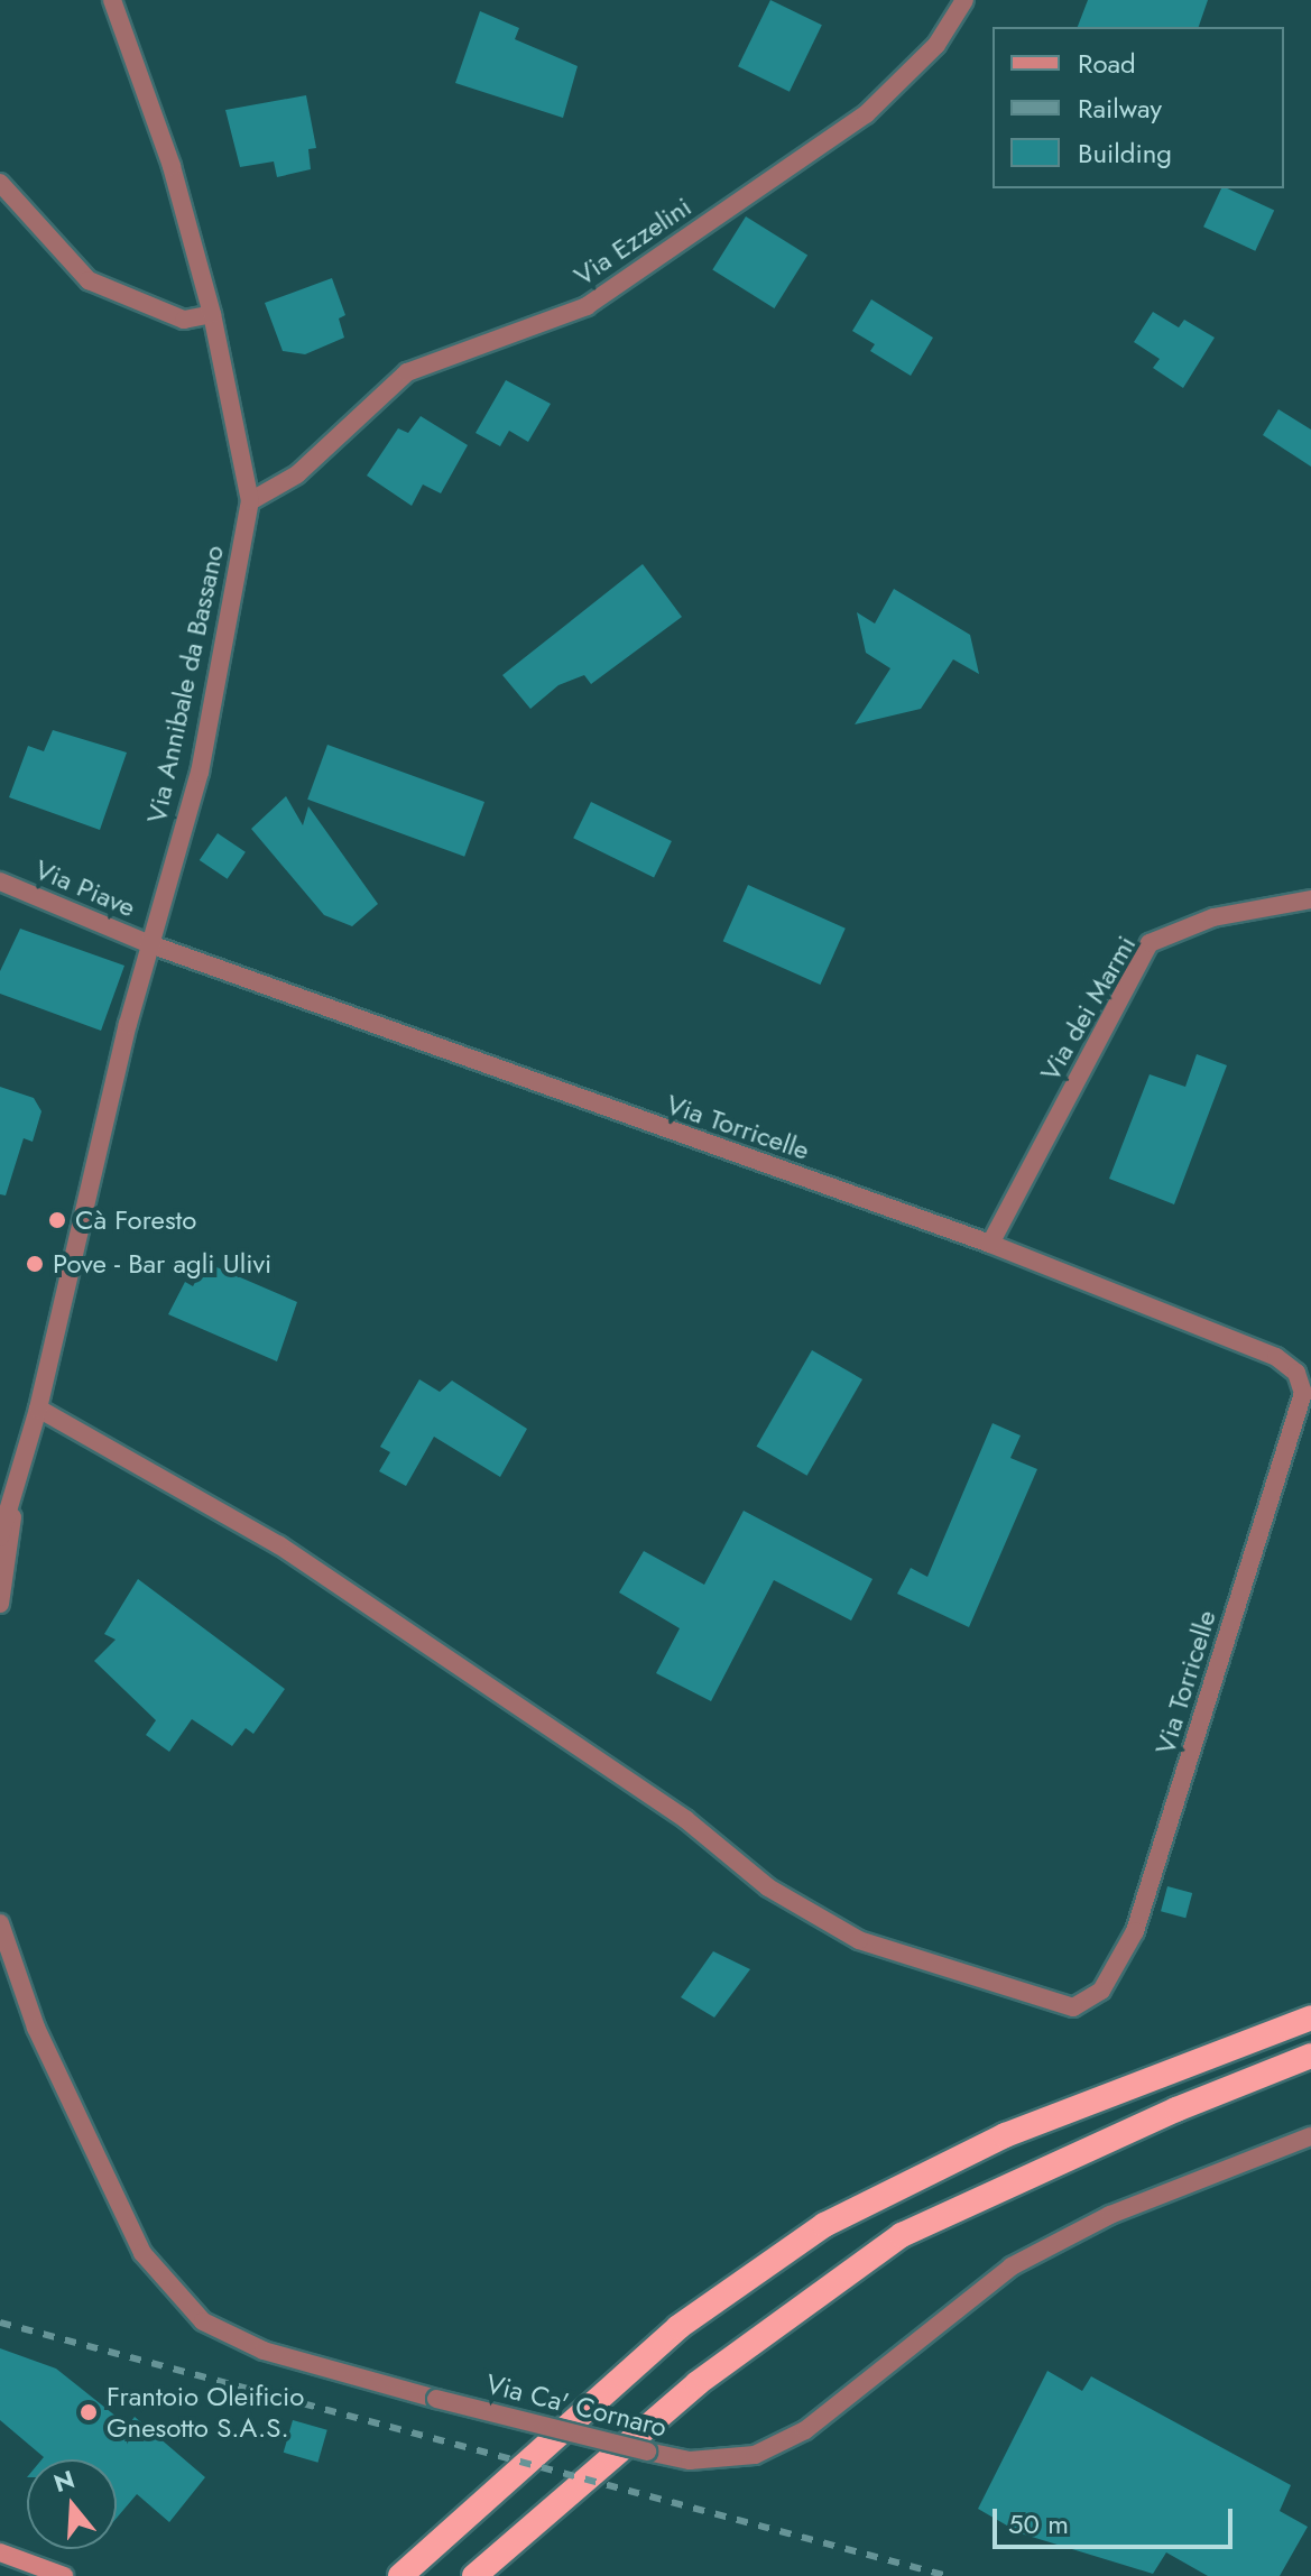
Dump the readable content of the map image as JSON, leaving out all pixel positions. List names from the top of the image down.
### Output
{
  "streets": {
    "street": [
      "Via Ezzelini",
      "Via Annibale da Bassano",
      "Via Piave",
      "Via dei Marmi",
      "Via Torricelle",
      "Via Ca' Cornaro"
    ]
  },
  "crossings": [
    ["Via Ezzelini", "Via Annibale da Bassano"],
    ["Via Annibale da Bassano", "Via Piave"],
    ["Via Annibale da Bassano", "Via Torricelle"],
    ["Via Piave", "Via Torricelle"],
    ["Via dei Marmi", "Via Torricelle"]
  ],
  "places": ["Cà Foresto", "Pove - Bar agli Ulivi", "Frantoio Oleificio Gnesotto S.A.S."],
  "legend": ["Road", "Railway", "Building"],
  "scale_bar": "50 m",
  "north": "top"
}
